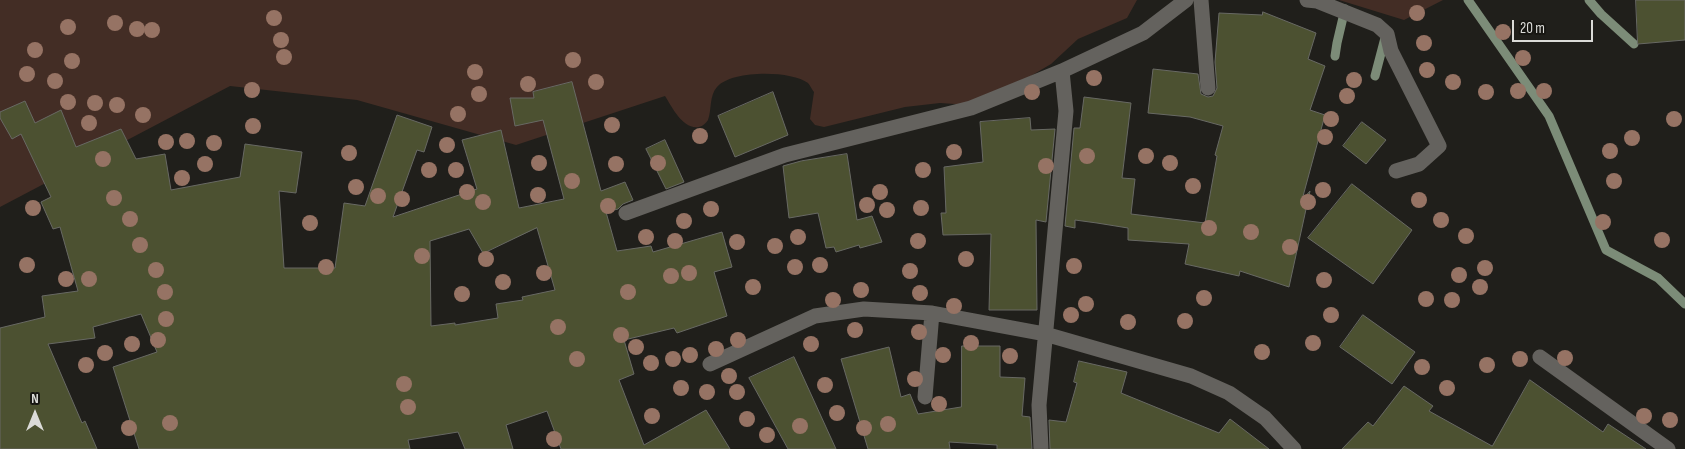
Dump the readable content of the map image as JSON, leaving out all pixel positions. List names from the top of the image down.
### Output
{
  "scale_bar": "20 m",
  "north": "top"
}
